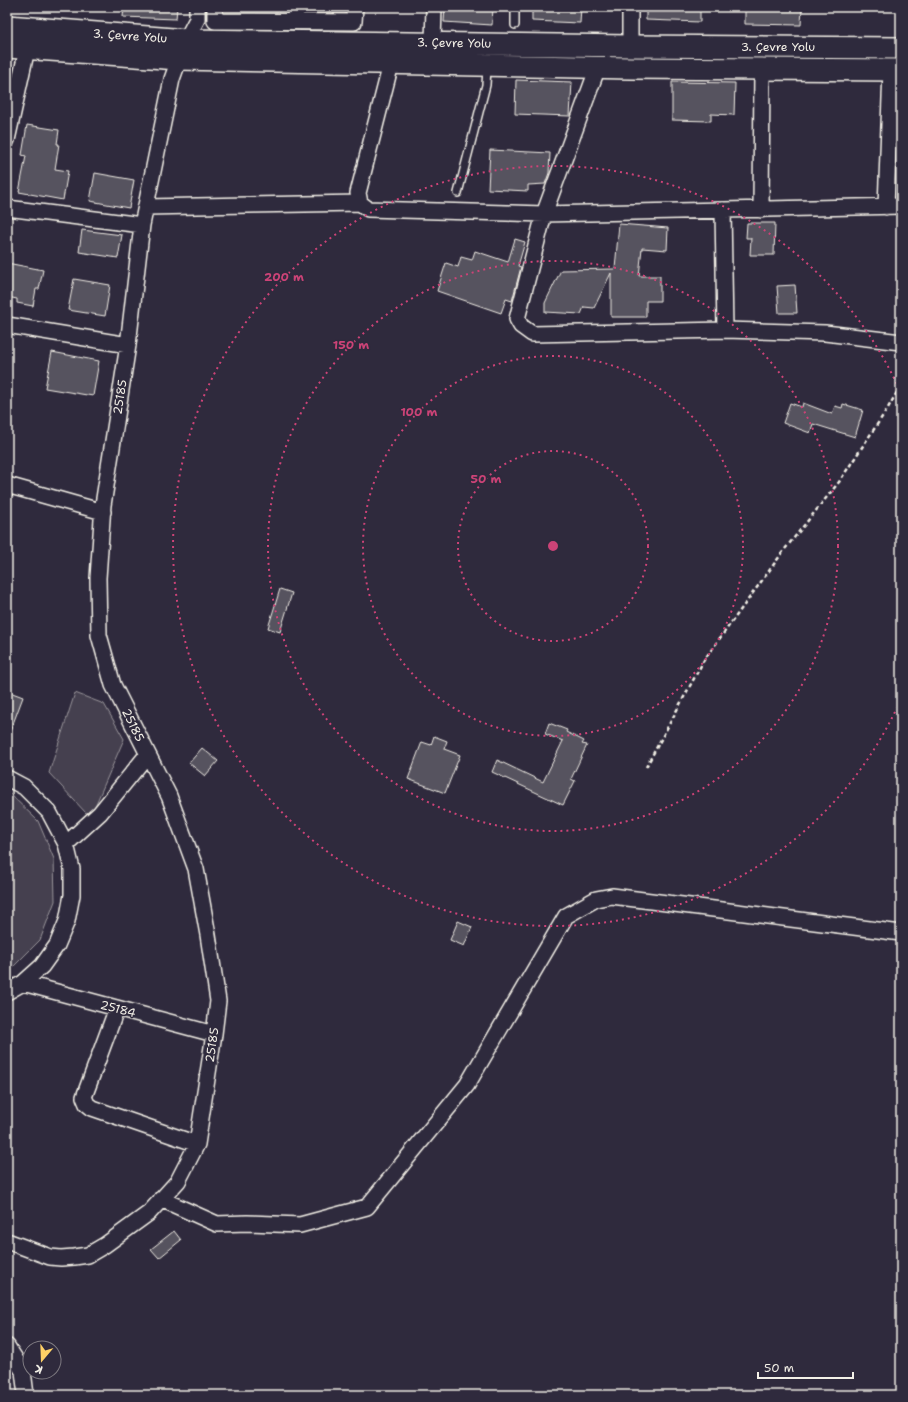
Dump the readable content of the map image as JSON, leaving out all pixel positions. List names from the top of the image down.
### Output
{
  "streets": {
    "main road": ["3. Çevre Yolu"],
    "street": ["25185", "25184"]
  },
  "crossings": [
    ["3. Çevre Yolu", "25185"],
    ["25185", "25184"]
  ],
  "scale_bar": "50 m",
  "north": "bottom",
  "rings": [
    "200 m",
    "150 m",
    "100 m",
    "50 m"
  ]
}
